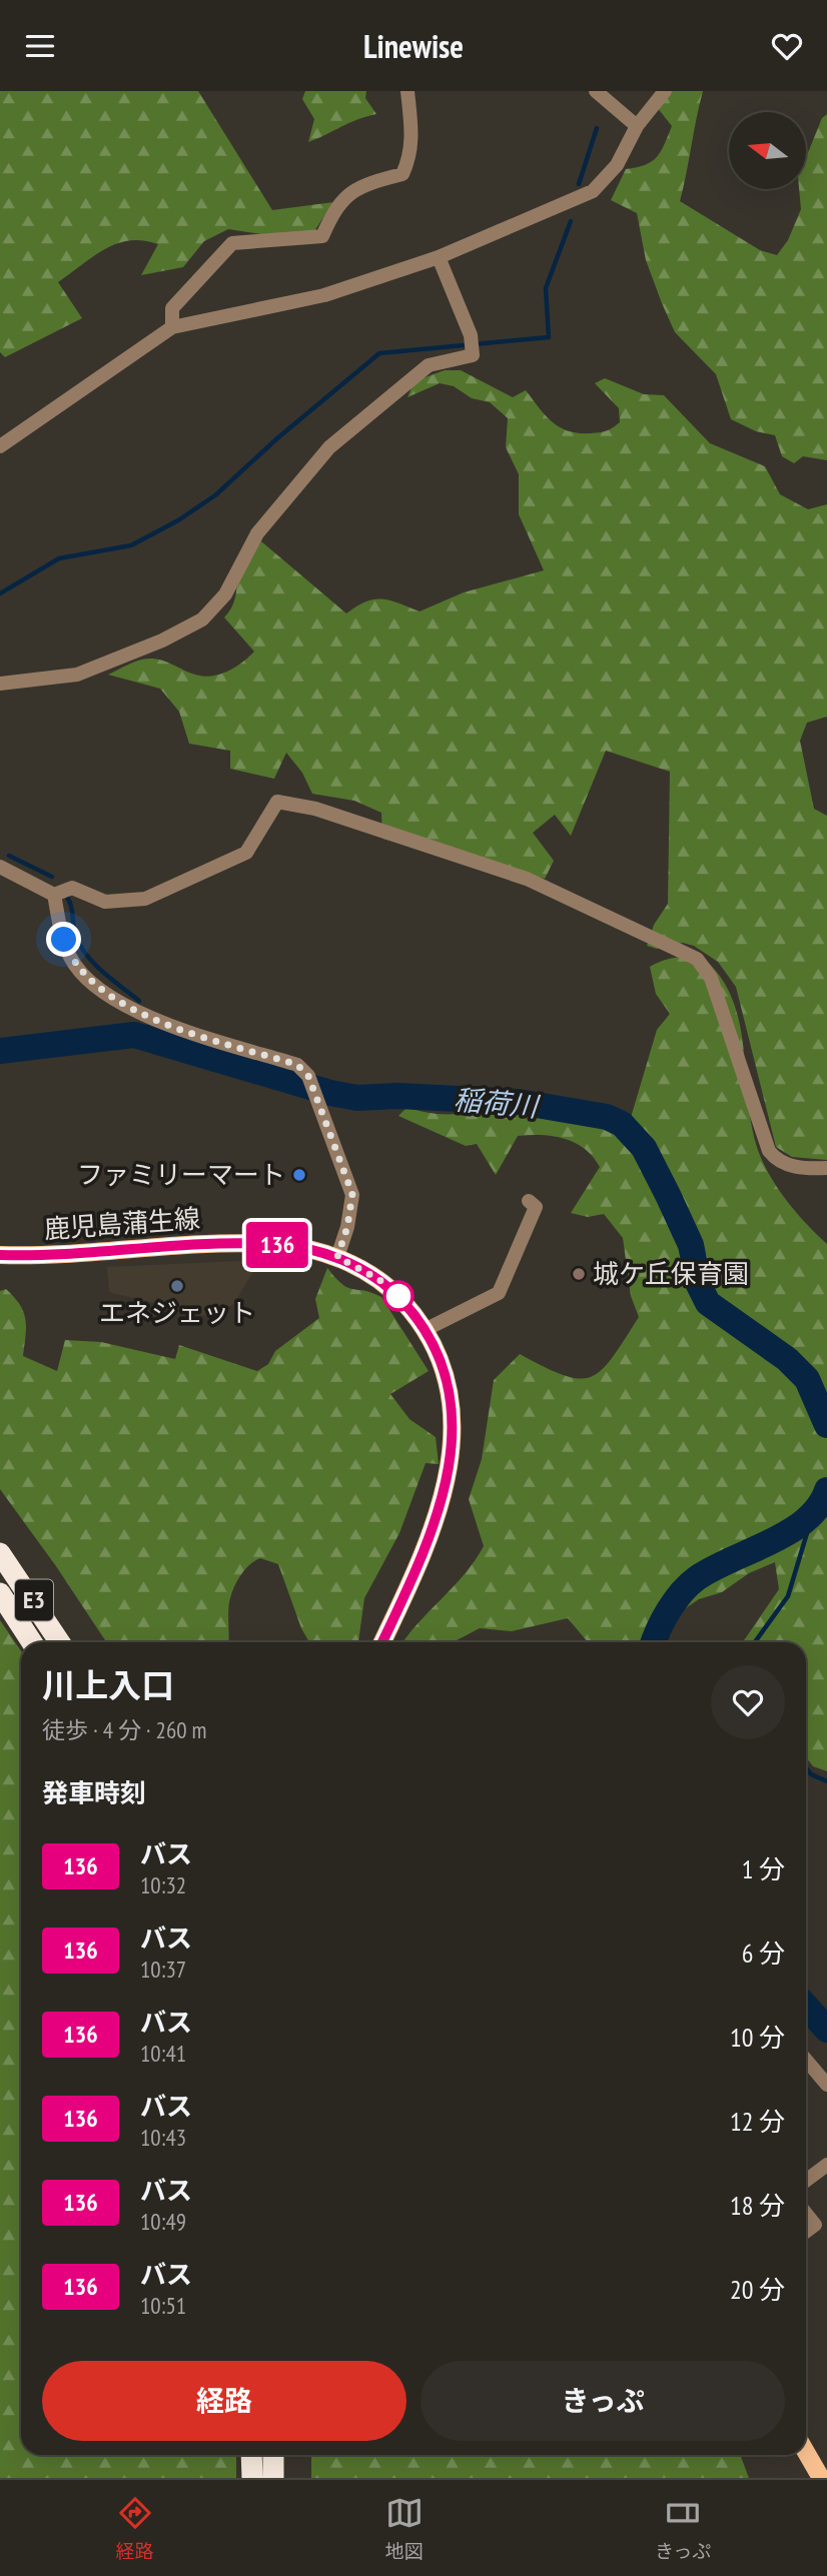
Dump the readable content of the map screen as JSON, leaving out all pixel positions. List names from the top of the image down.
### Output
{
  "streets": {
    "highway": ["E3"],
    "main road": ["鹿児島蒲生線"]
  },
  "water": ["稲荷川"],
  "places": ["ファミリーマート", "城ケ丘保育園", "エネジェット"],
  "lines": ["bus line 136"],
  "north": "left",
  "page": {
    "header": "Linewise",
    "on_map": "136",
    "heading": [
      ["川上入口", "徒歩 · 4 分 · 260 m"],
      "発車時刻"
    ],
    "list": [
      {
        "mark": "136",
        "name": "バス",
        "note": "10:32",
        "value": "1 分"
      },
      {
        "mark": "136",
        "name": "バス",
        "note": "10:37",
        "value": "6 分"
      },
      {
        "mark": "136",
        "name": "バス",
        "note": "10:41",
        "value": "10 分"
      },
      {
        "mark": "136",
        "name": "バス",
        "note": "10:43",
        "value": "12 分"
      },
      {
        "mark": "136",
        "name": "バス",
        "note": "10:49",
        "value": "18 分"
      },
      {
        "mark": "136",
        "name": "バス",
        "note": "10:51",
        "value": "20 分"
      }
    ],
    "buttons": ["経路", "きっぷ"],
    "tabs": ["経路", "地図", "きっぷ"]
  }
}
